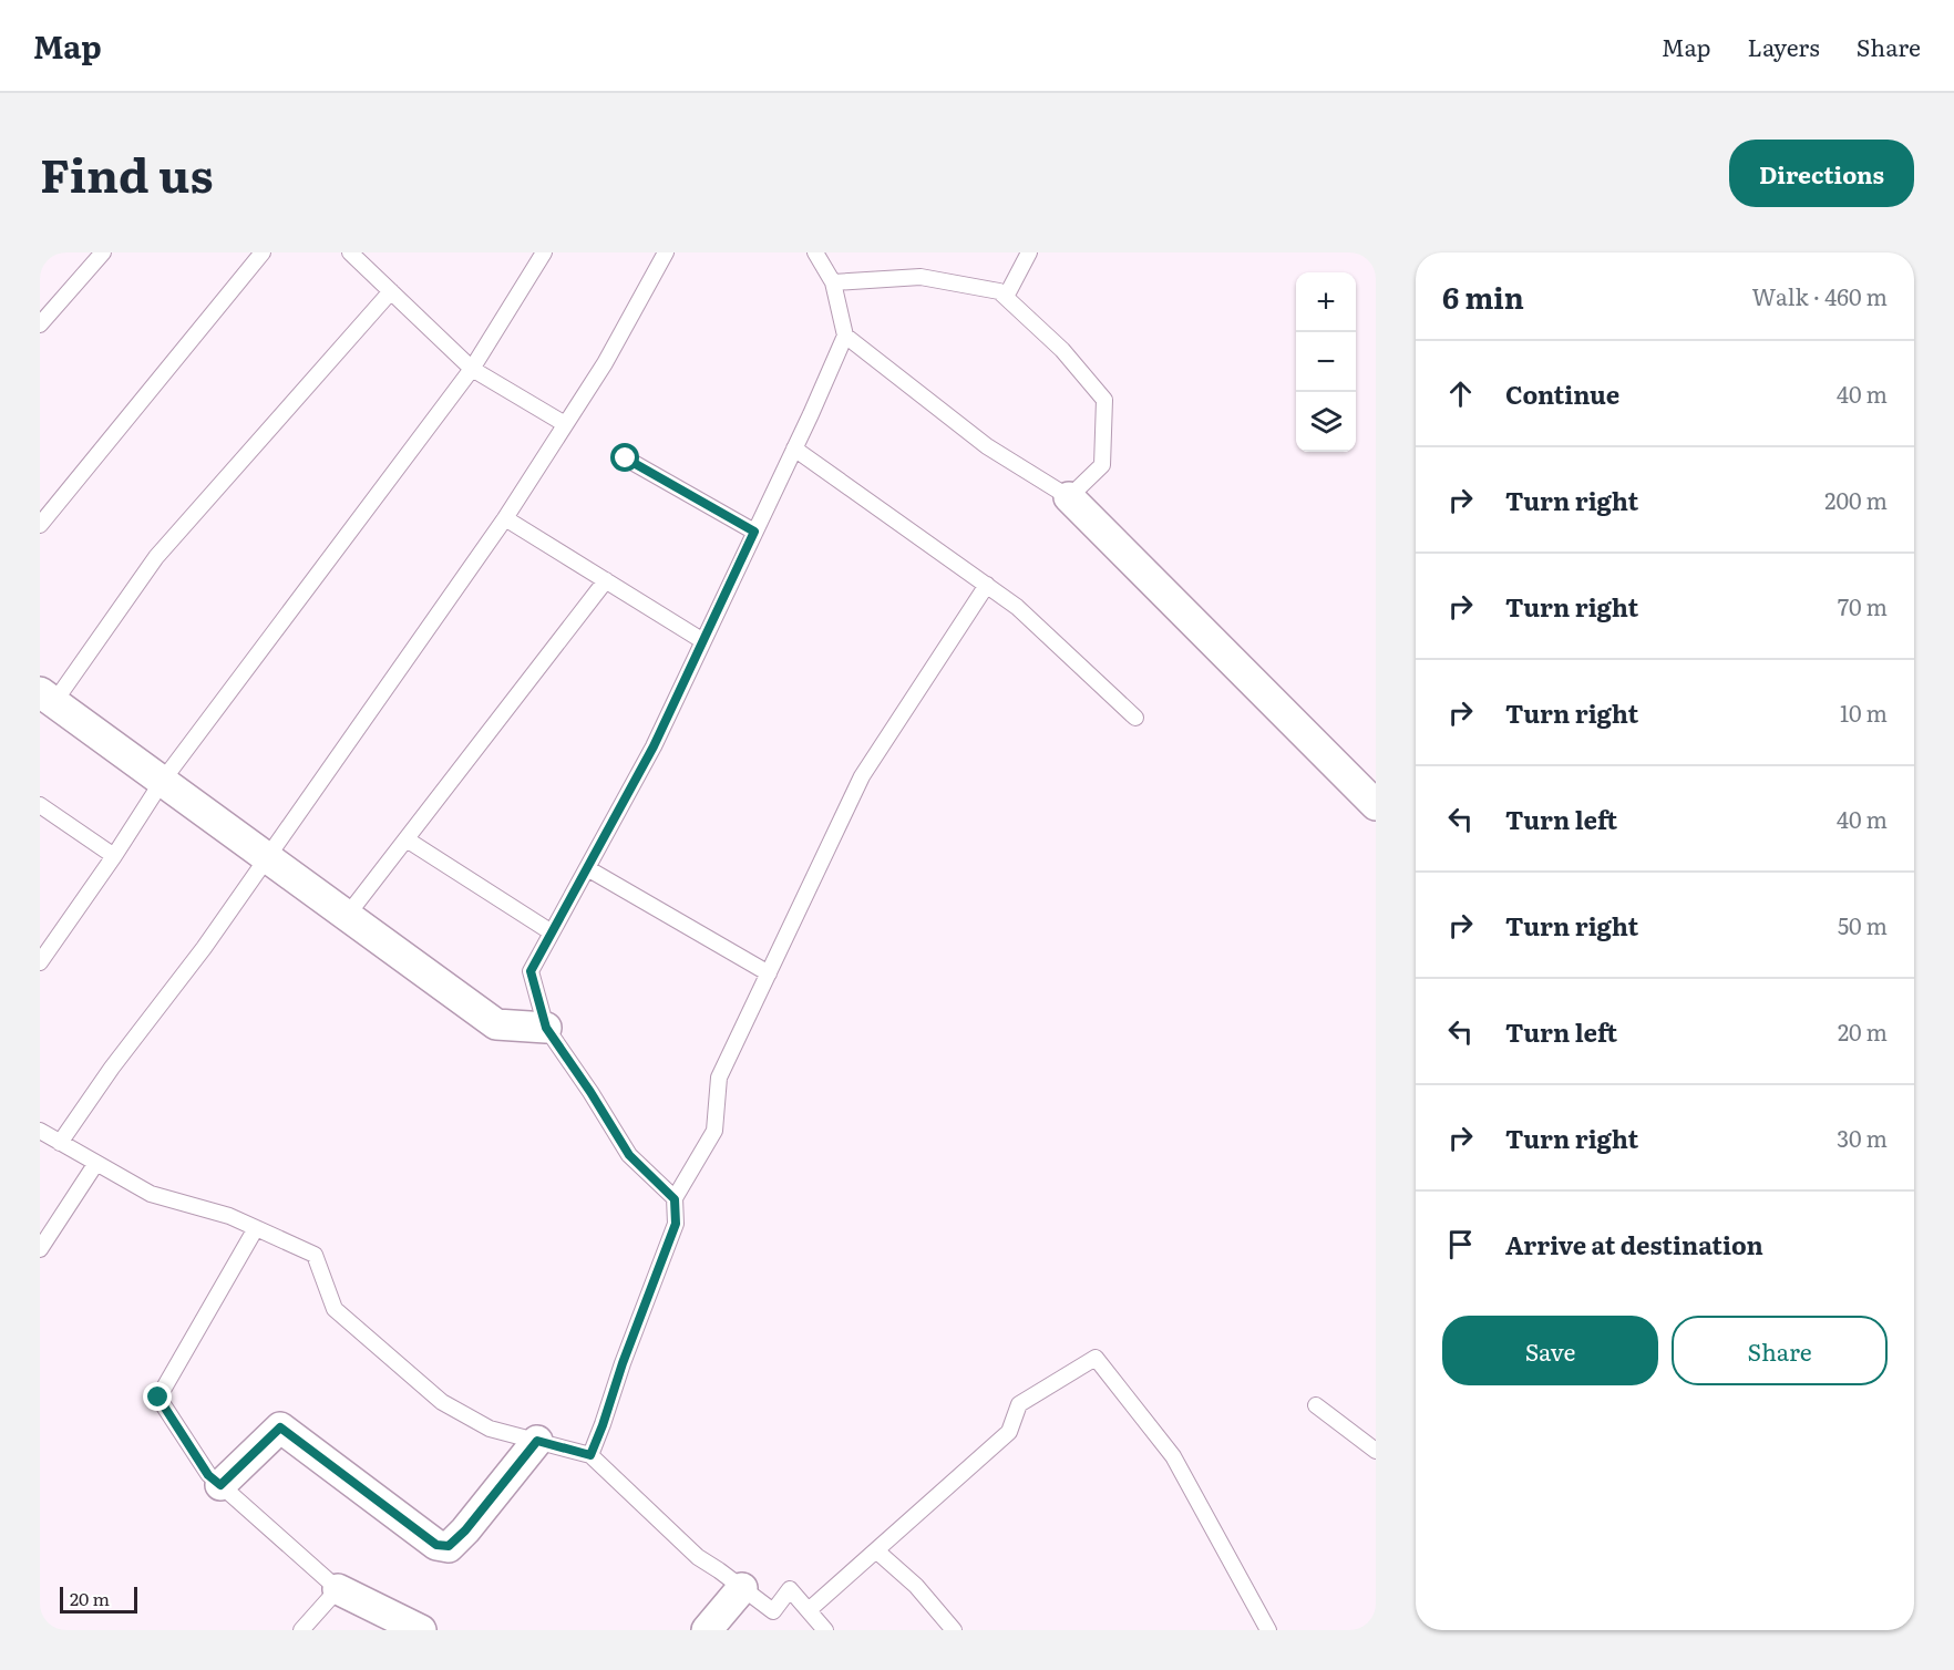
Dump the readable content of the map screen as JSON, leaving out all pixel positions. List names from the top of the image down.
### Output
{
  "scale_bar": "20 m",
  "page": {
    "header": "Map",
    "nav": ["Map", "Layers", "Share"],
    "title": "Find us",
    "buttons": [
      "Directions",
      ["Save", "Share"]
    ],
    "heading": ["6 min", "Walk · 460 m"],
    "map_buttons": ["+", "−"],
    "list": [
      ["Continue", "40 m"],
      ["Turn right", "200 m"],
      ["Turn right", "70 m"],
      ["Turn right", "10 m"],
      ["Turn left", "40 m"],
      ["Turn right", "50 m"],
      ["Turn left", "20 m"],
      ["Turn right", "30 m"],
      "Arrive at destination"
    ],
    "scale": "20 m"
  }
}
